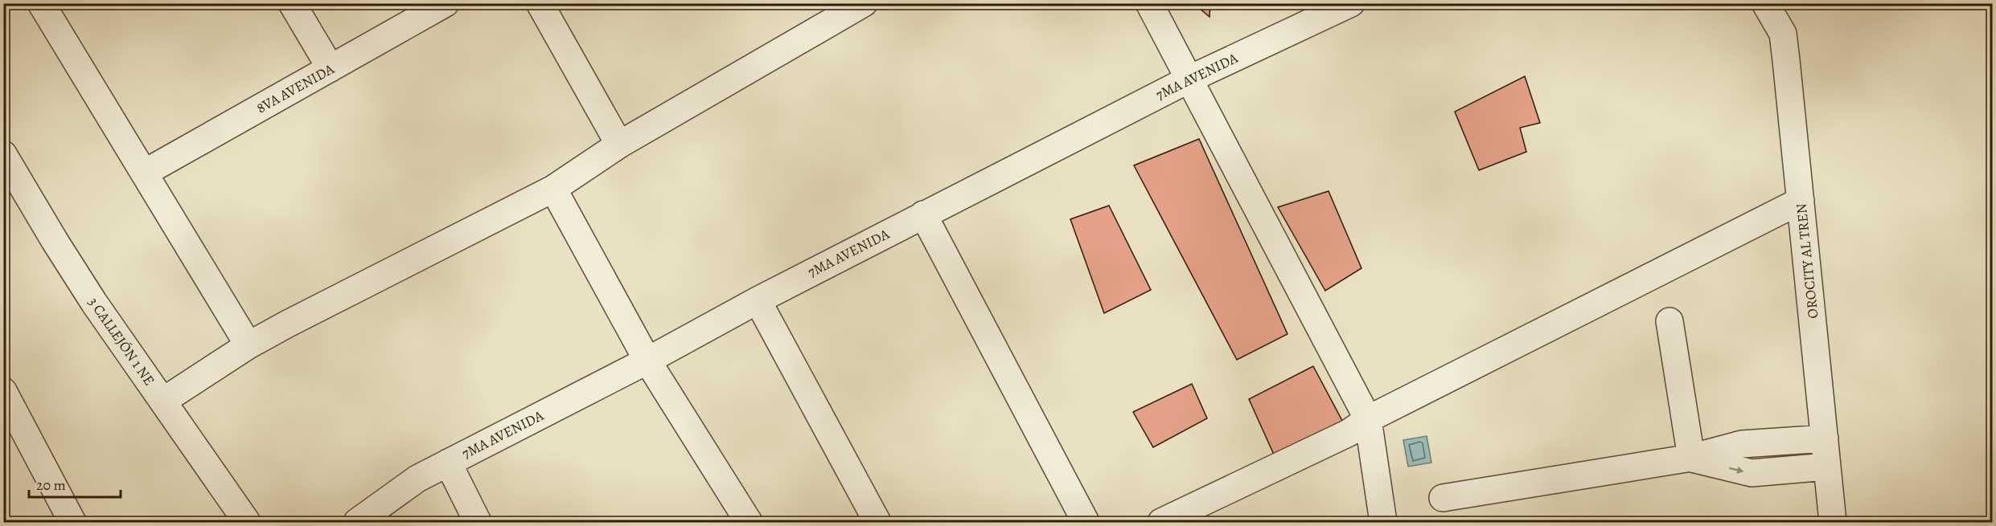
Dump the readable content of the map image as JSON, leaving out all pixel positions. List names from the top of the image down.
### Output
{
  "streets": {
    "street": [
      "7MA AVENIDA",
      "8VA AVENIDA",
      "OROCITY AL TREN",
      "3 CALLEJÓN 1 NE"
    ]
  },
  "scale_bar": "20 m"
}
